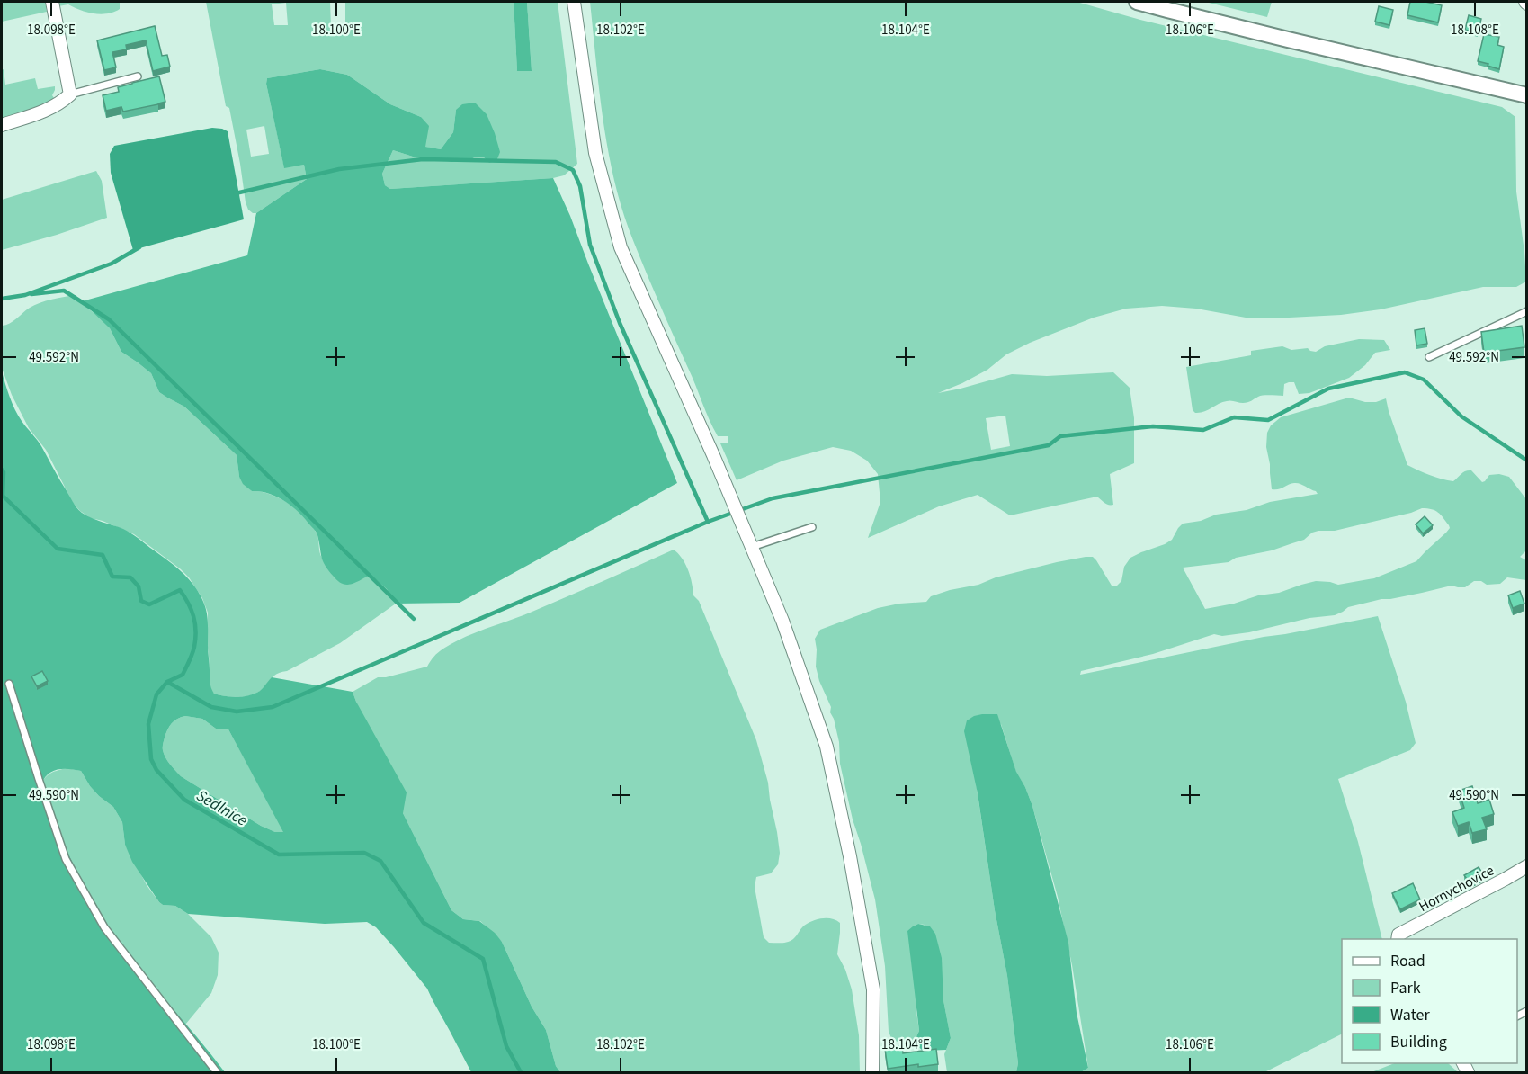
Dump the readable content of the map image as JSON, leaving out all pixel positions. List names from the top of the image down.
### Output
{
  "streets": {
    "street": ["Hornychovice"]
  },
  "water": ["Sedlnice"],
  "legend": [
    "Road",
    "Park",
    "Water",
    "Building"
  ],
  "coordinates": [
    "18.098°E",
    "18.100°E",
    "18.102°E",
    "18.104°E",
    "18.106°E",
    "18.108°E",
    "49.592°N",
    "49.590°N"
  ]
}
